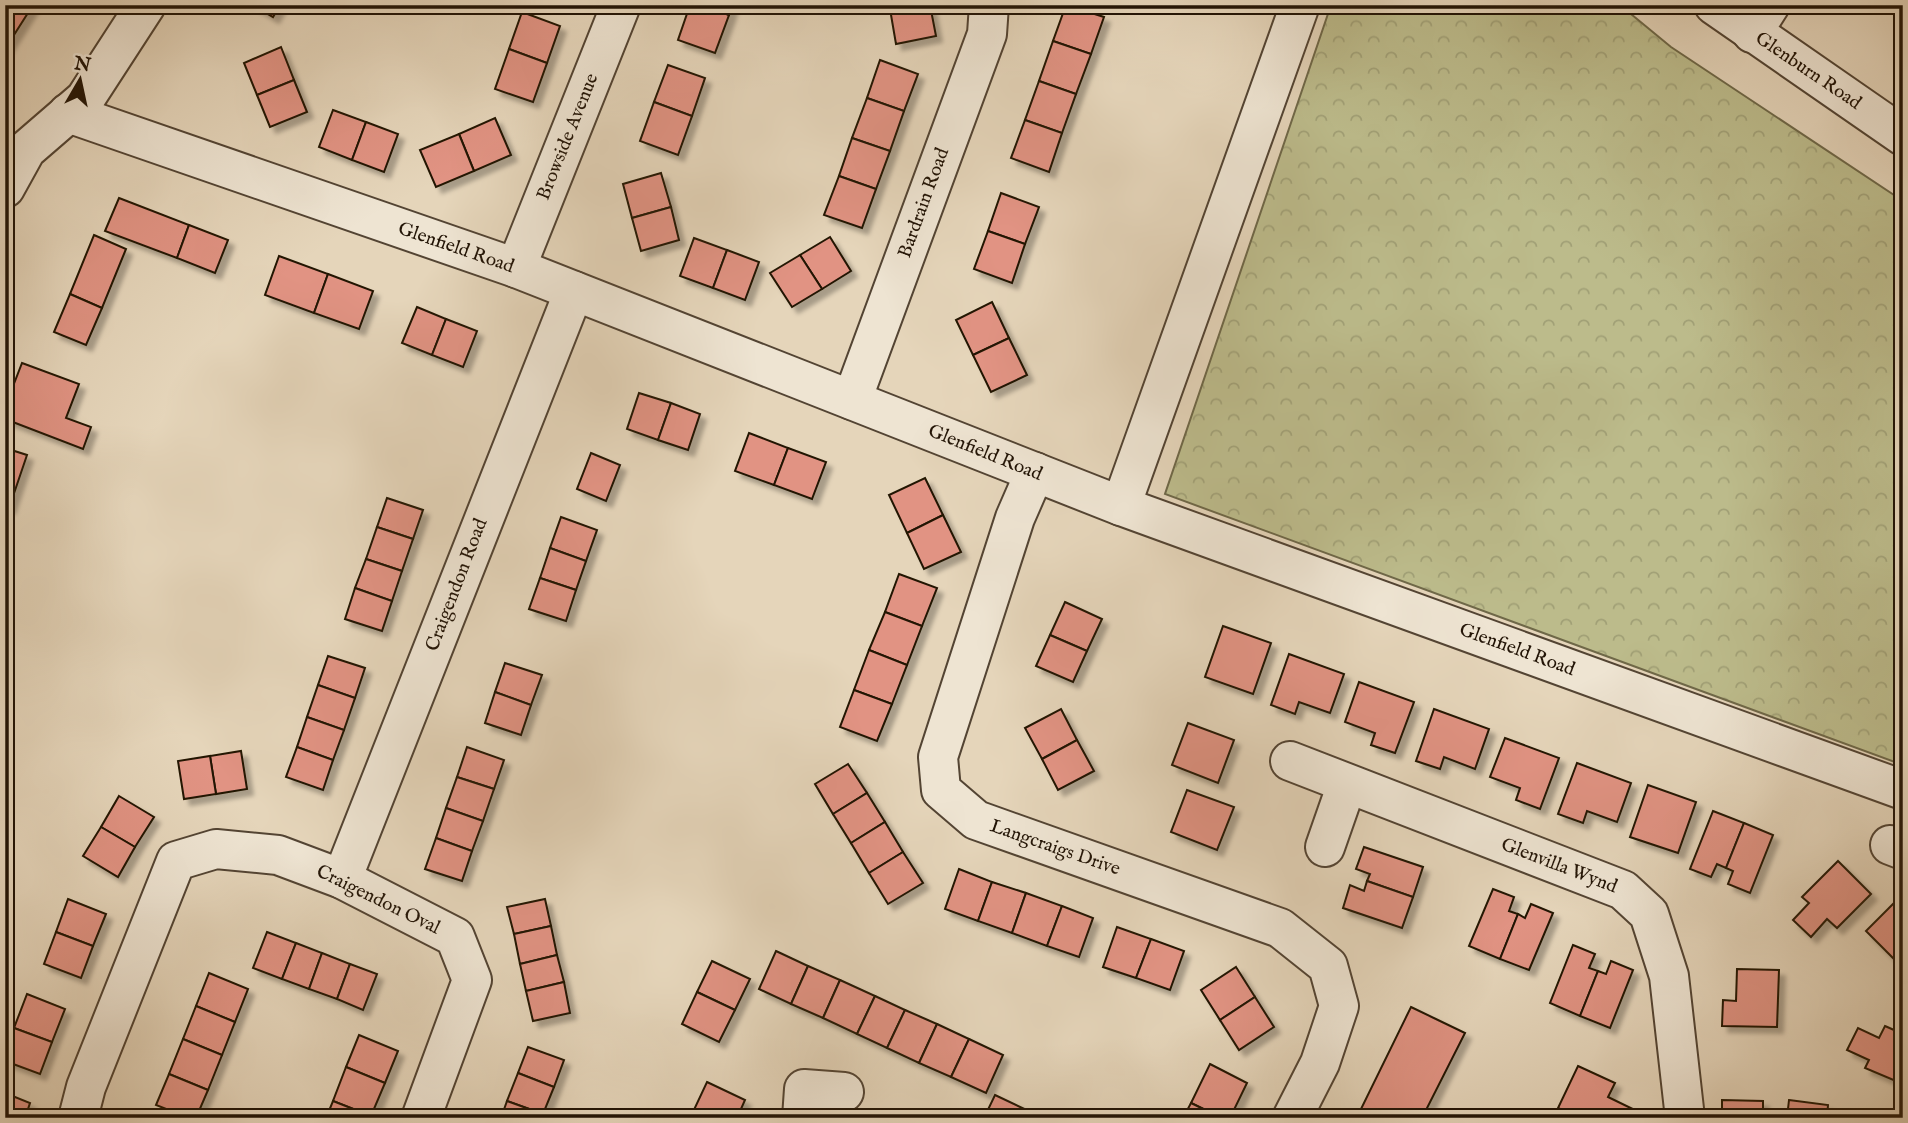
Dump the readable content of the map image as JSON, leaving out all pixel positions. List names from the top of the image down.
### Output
{
  "streets": {
    "street": [
      "Glenburn Road",
      "Browside Avenue",
      "Bardrain Road",
      "Glenfield Road",
      "Craigendon Road",
      "Langcraigs Drive",
      "Glenvilla Wynd",
      "Craigendon Oval"
    ]
  },
  "crossings": [
    ["Browside Avenue", "Glenfield Road"],
    ["Bardrain Road", "Glenfield Road"],
    ["Glenfield Road", "Craigendon Road"],
    ["Glenfield Road", "Langcraigs Drive"],
    ["Craigendon Road", "Craigendon Oval"]
  ],
  "north": "top"
}
